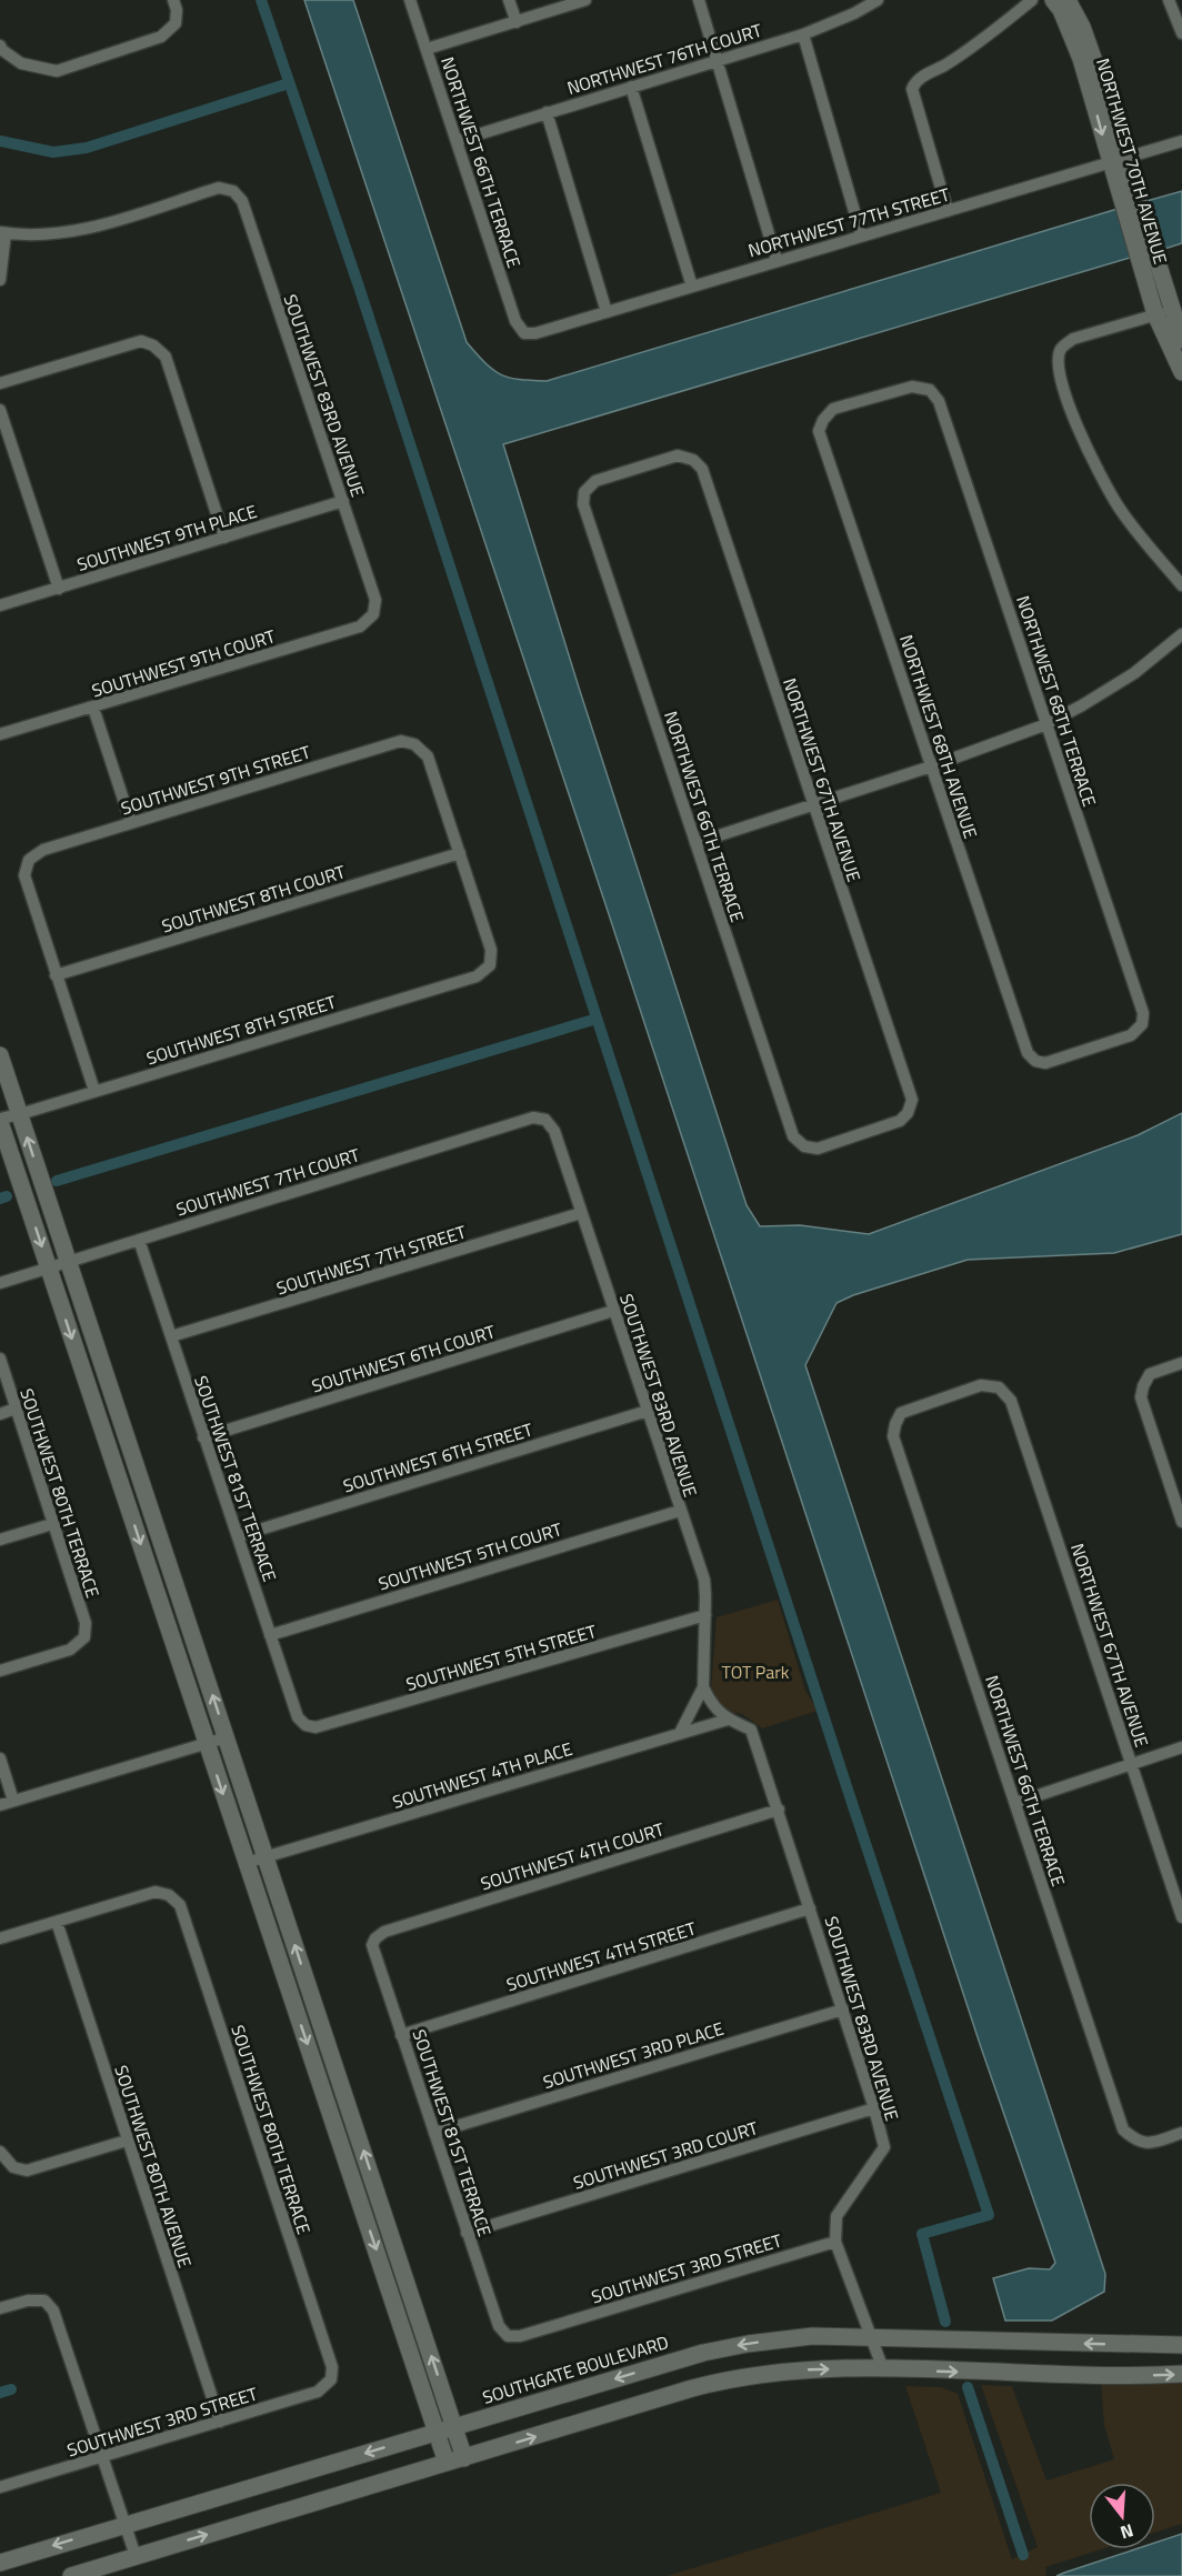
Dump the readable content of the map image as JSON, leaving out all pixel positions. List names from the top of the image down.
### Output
{
  "streets": {
    "street": [
      "NORTHWEST 76TH COURT",
      "NORTHWEST 70TH AVENUE",
      "NORTHWEST 66TH TERRACE",
      "NORTHWEST 77TH STREET",
      "SOUTHWEST 83RD AVENUE",
      "SOUTHWEST 9TH PLACE",
      "SOUTHWEST 9TH COURT",
      "NORTHWEST 68TH TERRACE",
      "NORTHWEST 68TH AVENUE",
      "SOUTHWEST 9TH STREET",
      "NORTHWEST 67TH AVENUE",
      "SOUTHWEST 8TH COURT",
      "SOUTHWEST 8TH STREET",
      "SOUTHWEST 7TH COURT",
      "SOUTHWEST 7TH STREET",
      "SOUTHWEST 6TH COURT",
      "SOUTHWEST 6TH STREET",
      "SOUTHWEST 81ST TERRACE",
      "SOUTHWEST 80TH TERRACE",
      "SOUTHWEST 5TH COURT",
      "SOUTHWEST 5TH STREET",
      "SOUTHWEST 4TH PLACE",
      "SOUTHWEST 4TH COURT",
      "SOUTHWEST 4TH STREET",
      "SOUTHWEST 3RD PLACE",
      "SOUTHWEST 3RD COURT",
      "SOUTHWEST 80TH AVENUE",
      "SOUTHWEST 3RD STREET",
      "SOUTHGATE BOULEVARD"
    ]
  },
  "crossings": [
    ["NORTHWEST 76TH COURT", "NORTHWEST 66TH TERRACE"],
    ["NORTHWEST 70TH AVENUE", "NORTHWEST 77TH STREET"],
    ["NORTHWEST 66TH TERRACE", "NORTHWEST 77TH STREET"],
    ["NORTHWEST 66TH TERRACE", "NORTHWEST 67TH AVENUE"],
    ["SOUTHWEST 83RD AVENUE", "SOUTHWEST 9TH PLACE"],
    ["SOUTHWEST 83RD AVENUE", "SOUTHWEST 9TH COURT"],
    ["SOUTHWEST 83RD AVENUE", "SOUTHWEST 7TH COURT"],
    ["SOUTHWEST 83RD AVENUE", "SOUTHWEST 7TH STREET"],
    ["SOUTHWEST 83RD AVENUE", "SOUTHWEST 6TH COURT"],
    ["SOUTHWEST 83RD AVENUE", "SOUTHWEST 6TH STREET"],
    ["SOUTHWEST 83RD AVENUE", "SOUTHWEST 5TH COURT"],
    ["SOUTHWEST 83RD AVENUE", "SOUTHWEST 5TH STREET"],
    ["SOUTHWEST 83RD AVENUE", "SOUTHWEST 4TH PLACE"],
    ["SOUTHWEST 83RD AVENUE", "SOUTHWEST 4TH COURT"],
    ["SOUTHWEST 83RD AVENUE", "SOUTHWEST 4TH STREET"],
    ["SOUTHWEST 83RD AVENUE", "SOUTHWEST 3RD PLACE"],
    ["SOUTHWEST 83RD AVENUE", "SOUTHWEST 3RD COURT"],
    ["SOUTHWEST 83RD AVENUE", "SOUTHWEST 3RD STREET"],
    ["SOUTHWEST 83RD AVENUE", "SOUTHGATE BOULEVARD"],
    ["NORTHWEST 68TH TERRACE", "NORTHWEST 68TH AVENUE"],
    ["SOUTHWEST 9TH STREET", "SOUTHWEST 8TH COURT"],
    ["SOUTHWEST 9TH STREET", "SOUTHWEST 8TH STREET"],
    ["SOUTHWEST 8TH COURT", "SOUTHWEST 8TH STREET"],
    ["SOUTHWEST 7TH COURT", "SOUTHWEST 81ST TERRACE"],
    ["SOUTHWEST 7TH STREET", "SOUTHWEST 81ST TERRACE"],
    ["SOUTHWEST 6TH COURT", "SOUTHWEST 81ST TERRACE"],
    ["SOUTHWEST 6TH STREET", "SOUTHWEST 81ST TERRACE"],
    ["SOUTHWEST 81ST TERRACE", "SOUTHWEST 5TH COURT"],
    ["SOUTHWEST 81ST TERRACE", "SOUTHWEST 5TH STREET"],
    ["SOUTHWEST 81ST TERRACE", "SOUTHWEST 4TH COURT"],
    ["SOUTHWEST 81ST TERRACE", "SOUTHWEST 4TH STREET"],
    ["SOUTHWEST 81ST TERRACE", "SOUTHWEST 3RD PLACE"],
    ["SOUTHWEST 81ST TERRACE", "SOUTHWEST 3RD COURT"],
    ["SOUTHWEST 81ST TERRACE", "SOUTHWEST 3RD STREET"],
    ["SOUTHWEST 80TH TERRACE", "SOUTHWEST 80TH AVENUE"],
    ["SOUTHWEST 80TH TERRACE", "SOUTHWEST 3RD STREET"],
    ["SOUTHWEST 80TH AVENUE", "SOUTHWEST 3RD STREET"]
  ],
  "parks": ["TOT Park"],
  "north": "bottom"
}
